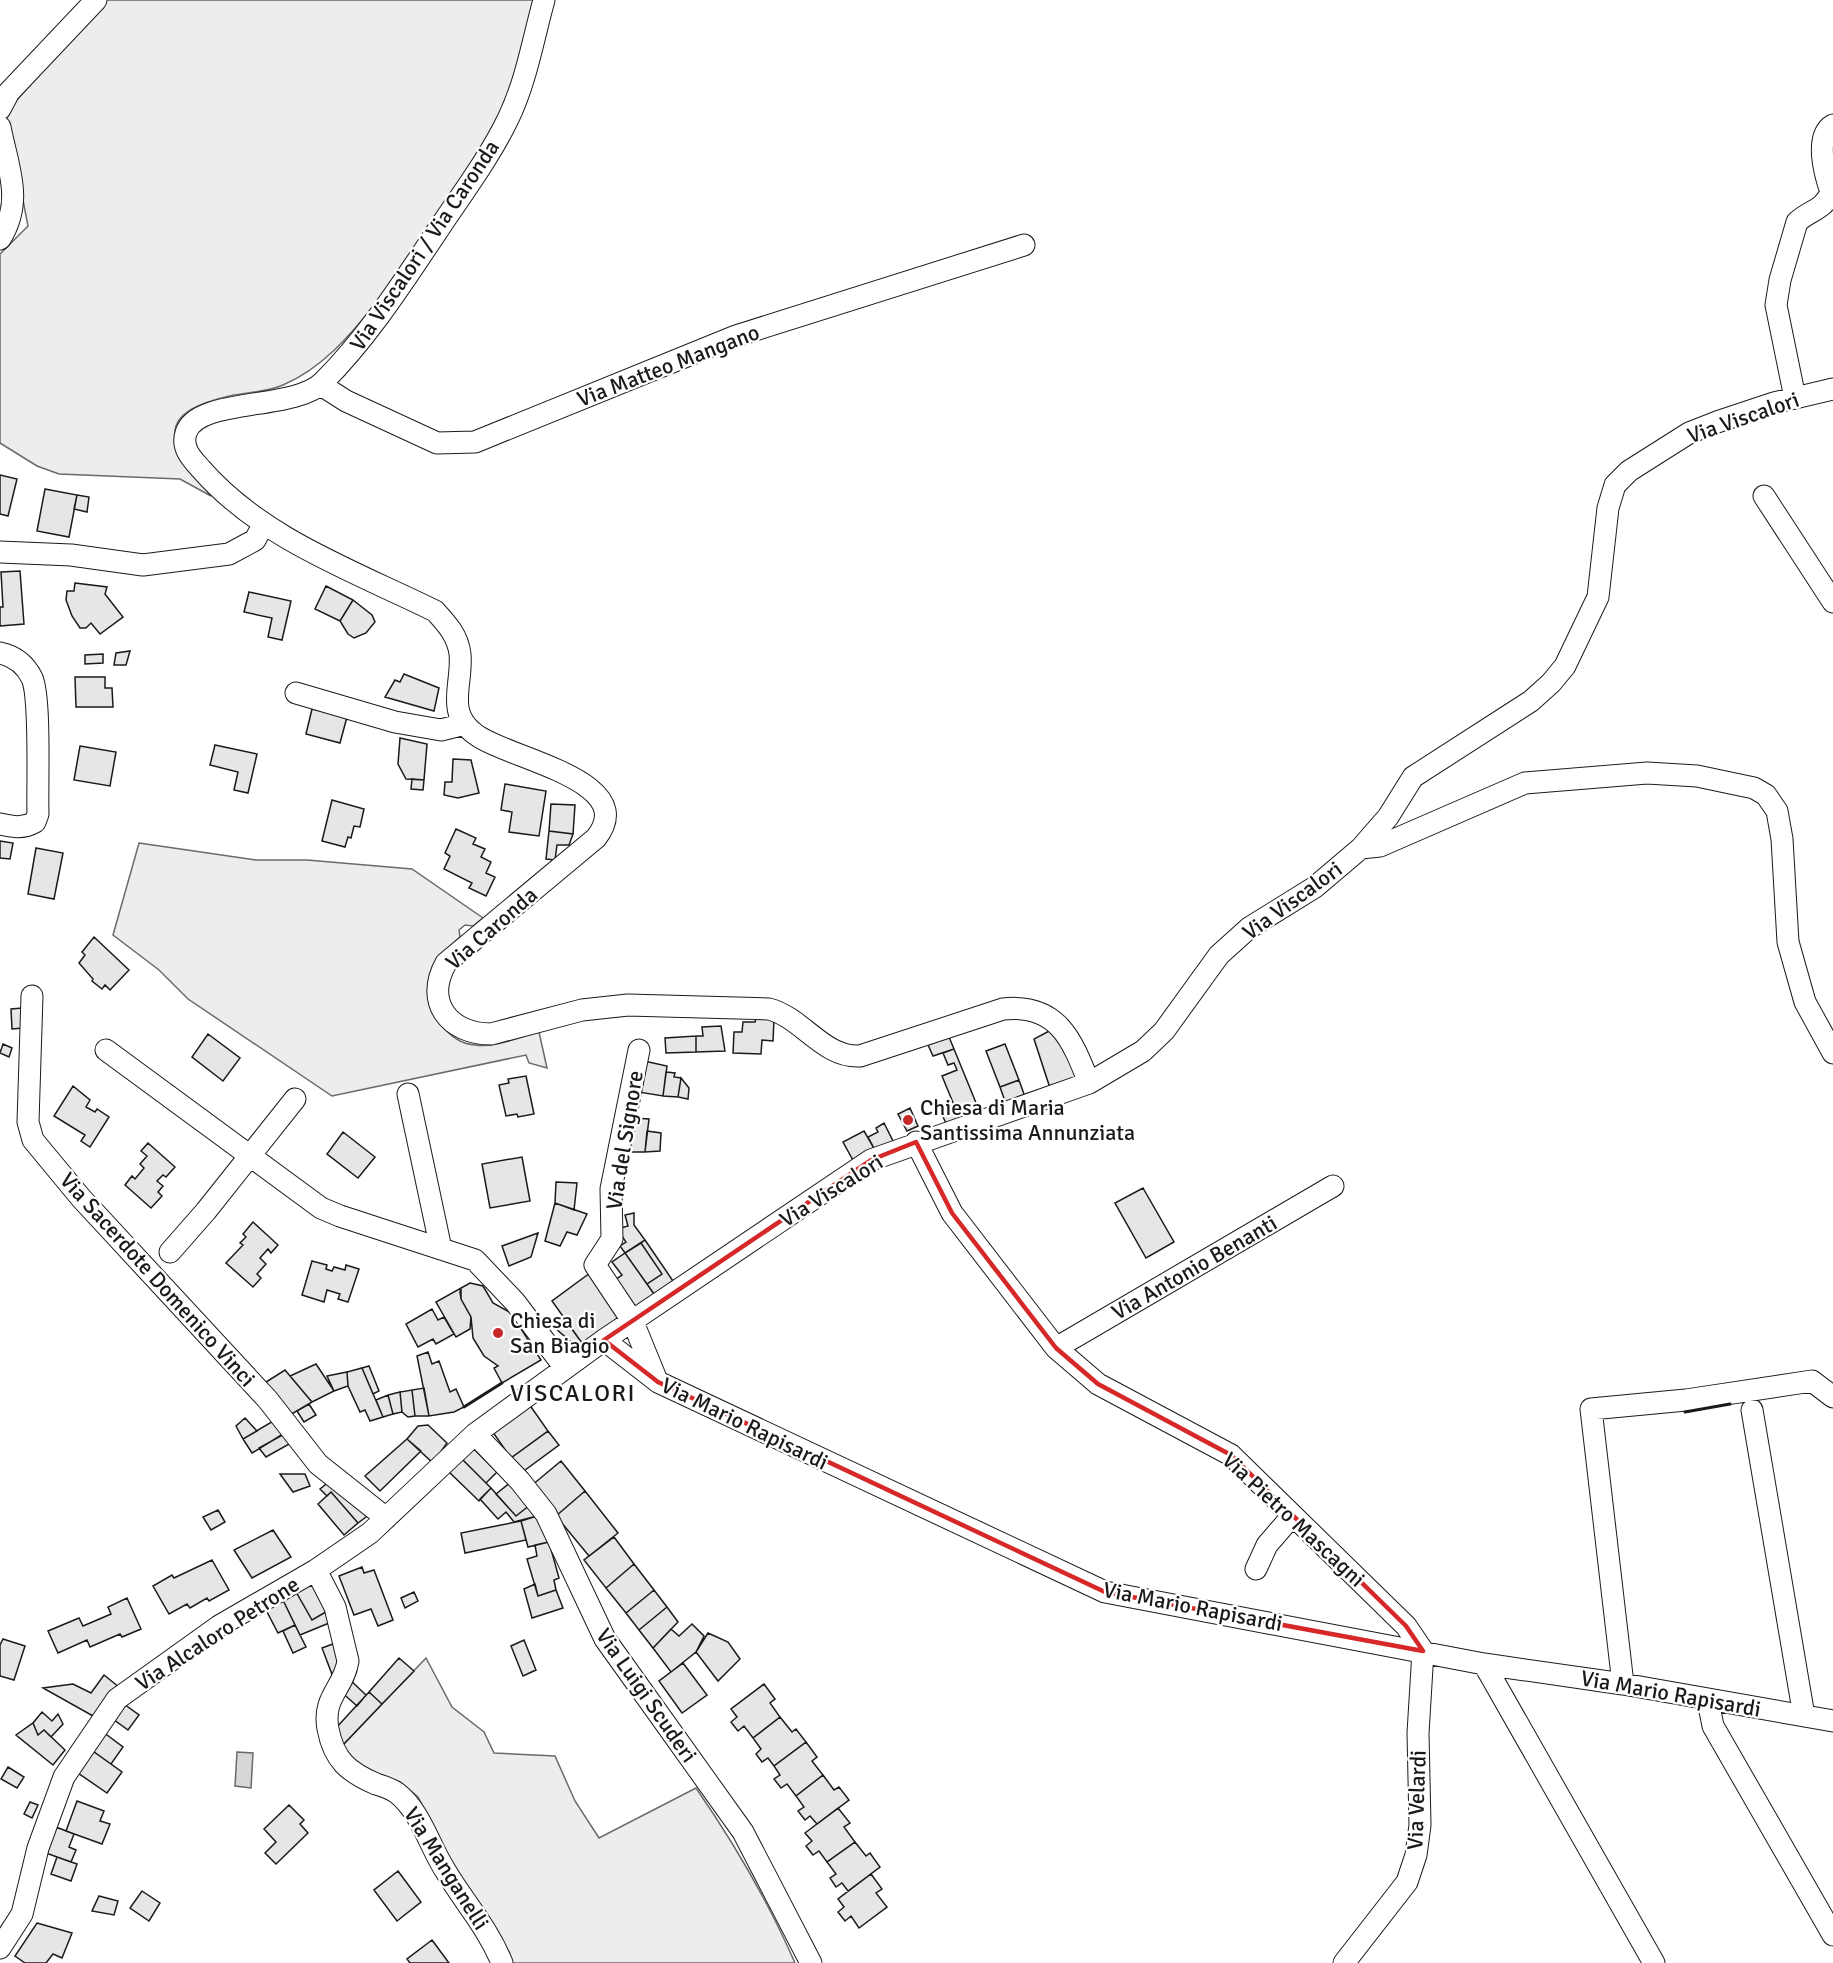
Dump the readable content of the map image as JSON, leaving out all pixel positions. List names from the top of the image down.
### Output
{
  "streets": {
    "street": [
      "Via Viscalori / Via Caronda",
      "Via Matteo Mangano",
      "Via Viscalori",
      "Via Caronda",
      "Via del Signore",
      "Via Antonio Benanti",
      "Via Sacerdote Domenico Vinci",
      "Via Mario Rapisardi",
      "Via Pietro Mascagni",
      "Via Alcaloro Petrone",
      "Via Luigi Scuderi",
      "Via Velardi",
      "Via Manganelli"
    ]
  },
  "crossings": [
    ["Via Viscalori / Via Caronda", "Via Matteo Mangano"],
    ["Via Viscalori", "Via Caronda"],
    ["Via Viscalori", "Via del Signore"],
    ["Via Viscalori", "Via Mario Rapisardi"],
    ["Via Viscalori", "Via Pietro Mascagni"],
    ["Via Viscalori", "Via Alcaloro Petrone"],
    ["Via Antonio Benanti", "Via Pietro Mascagni"],
    ["Via Sacerdote Domenico Vinci", "Via Alcaloro Petrone"],
    ["Via Mario Rapisardi", "Via Pietro Mascagni"],
    ["Via Mario Rapisardi", "Via Velardi"],
    ["Via Pietro Mascagni", "Via Velardi"],
    ["Via Alcaloro Petrone", "Via Luigi Scuderi"],
    ["Via Alcaloro Petrone", "Via Manganelli"]
  ],
  "districts": ["VISCALORI"],
  "places": ["Chiesa di Maria Santissima Annunziata", "Chiesa di San Biagio"]
}
